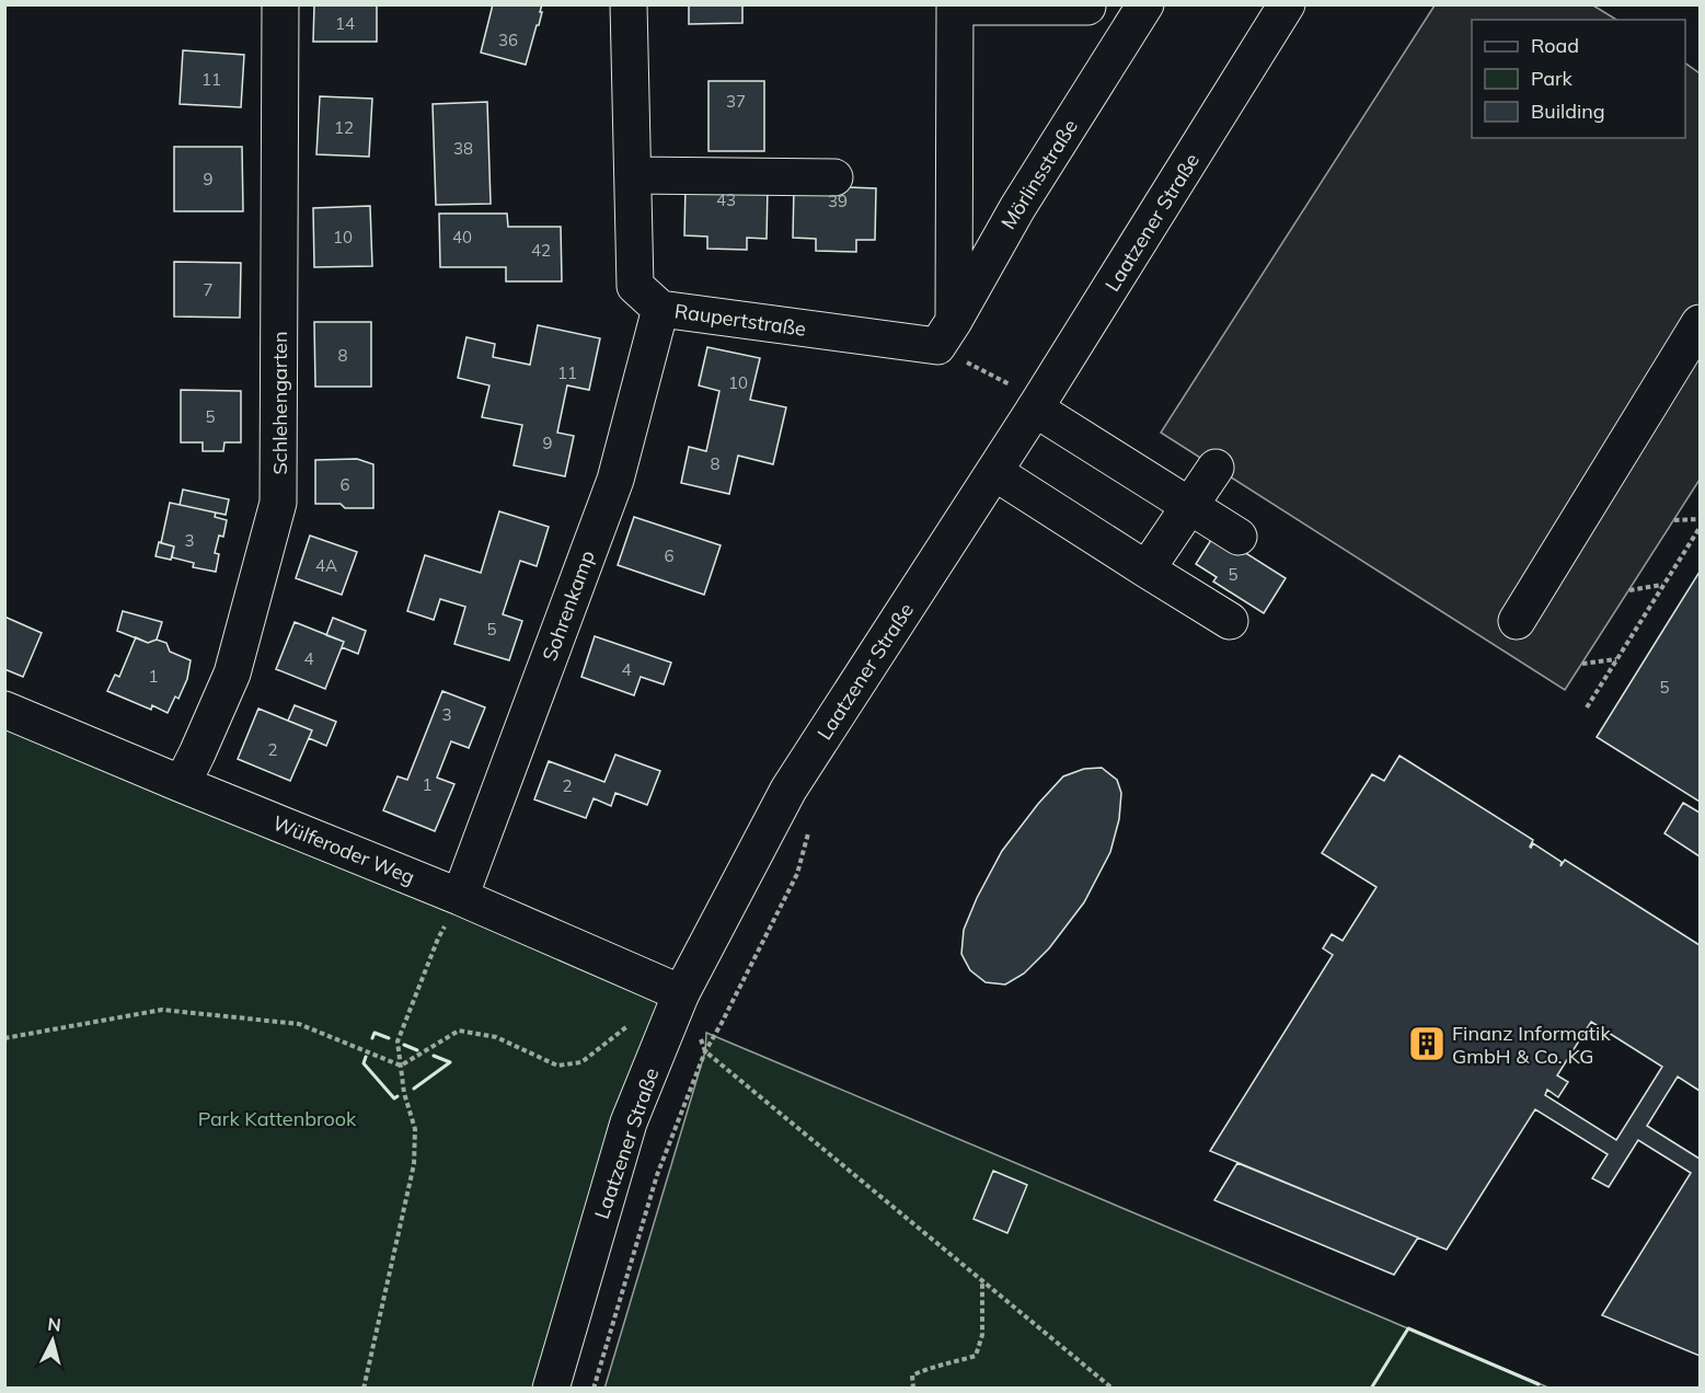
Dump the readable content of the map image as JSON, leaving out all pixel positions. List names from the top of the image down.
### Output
{
  "streets": {
    "street": [
      "Mörlinsstraße",
      "Laatzener Straße",
      "Raupertstraße",
      "Schlehengarten",
      "Sohrenkamp",
      "Wülferoder Weg"
    ]
  },
  "crossings": [
    ["Mörlinsstraße", "Raupertstraße"],
    ["Laatzener Straße", "Wülferoder Weg"],
    ["Raupertstraße", "Sohrenkamp"],
    ["Schlehengarten", "Wülferoder Weg"],
    ["Sohrenkamp", "Wülferoder Weg"]
  ],
  "parks": ["Park Kattenbrook"],
  "places": {
    "building": ["Finanz Informatik GmbH & Co. KG"]
  },
  "house_numbers": [
    "14",
    "36",
    "11",
    "37",
    "12",
    "38",
    "9",
    "43",
    "39",
    "10",
    "40",
    "42",
    "7",
    "8",
    "11",
    "10",
    "5",
    "9",
    "8",
    "6",
    "3",
    "6",
    "4A",
    "5",
    "5",
    "4",
    "4",
    "1",
    "5",
    "3",
    "2",
    "1",
    "2"
  ],
  "legend": ["Road", "Park", "Building"],
  "north": "top"
}
